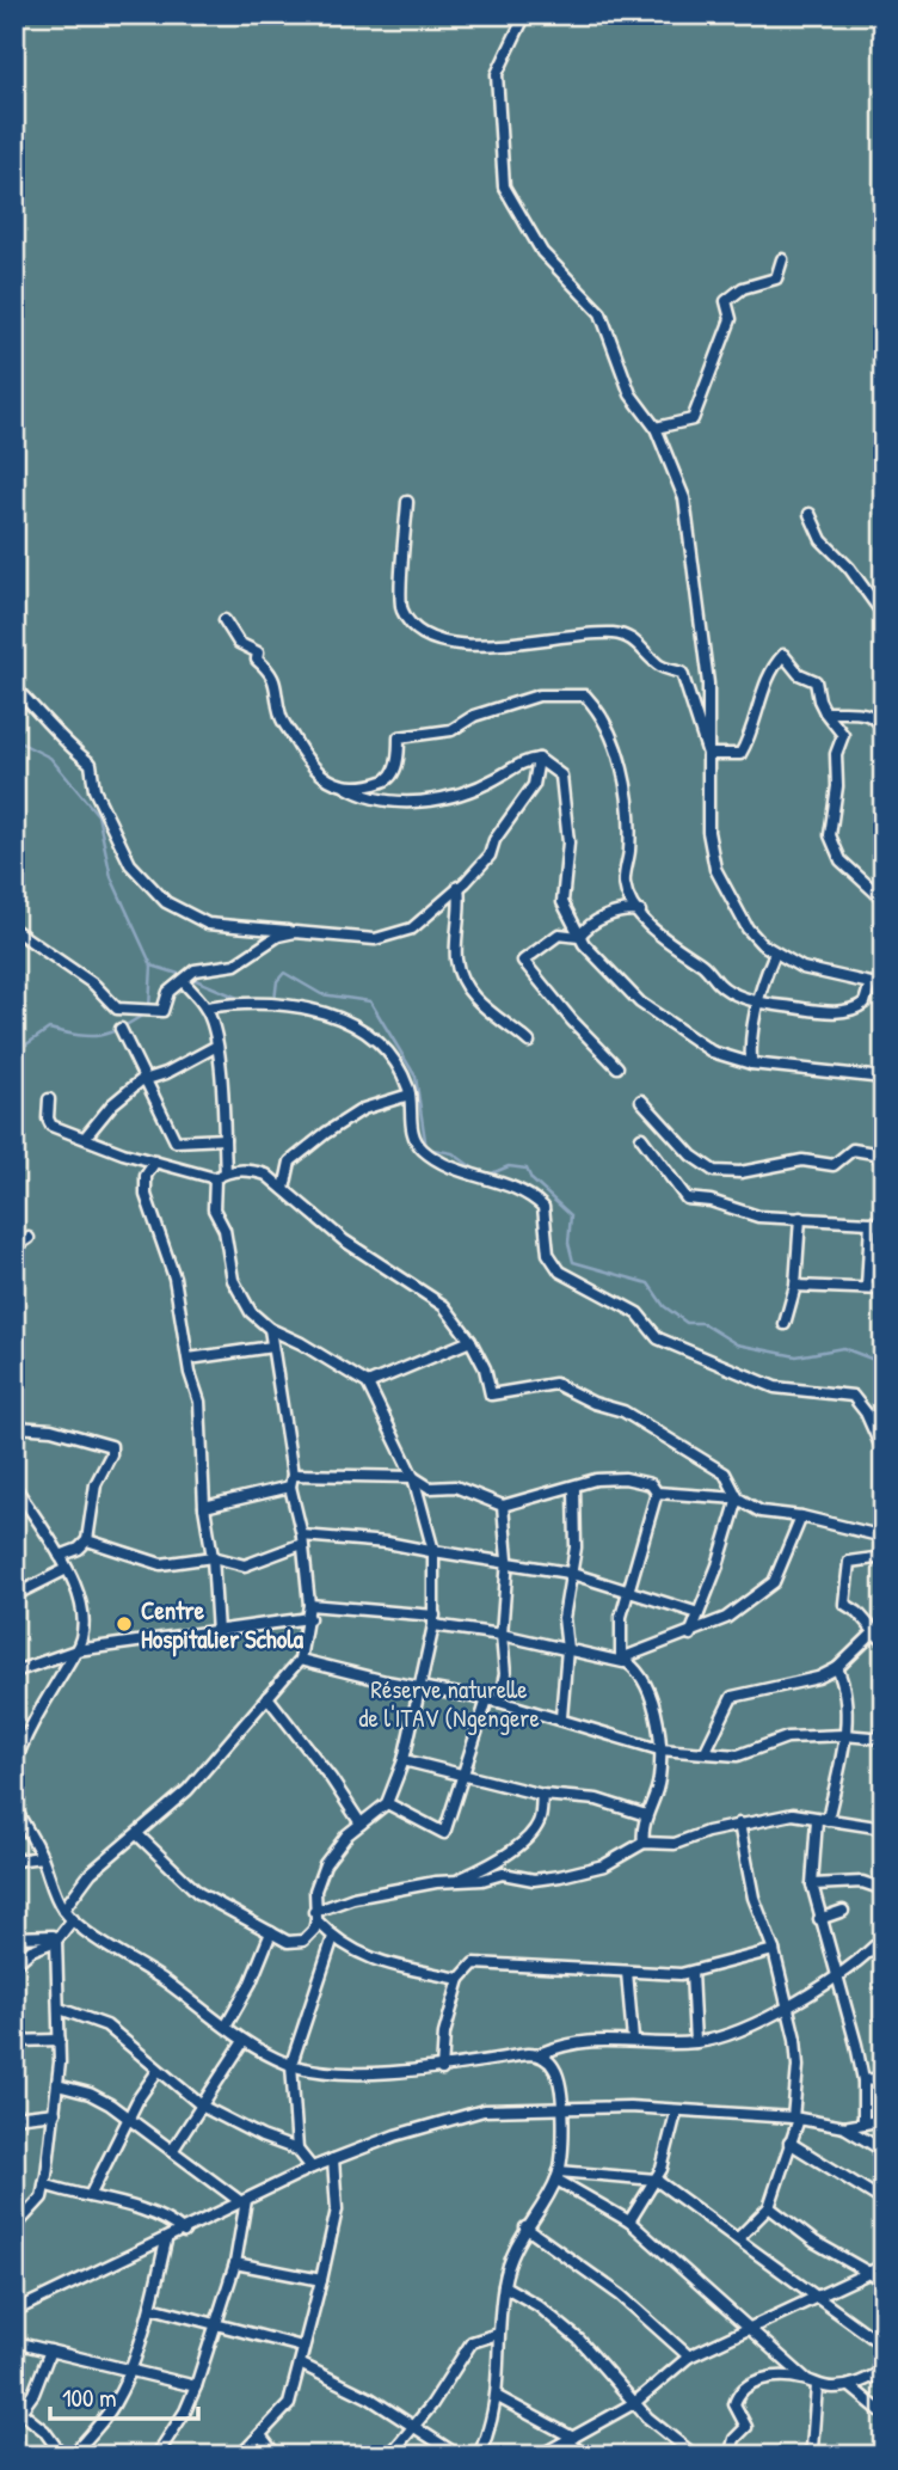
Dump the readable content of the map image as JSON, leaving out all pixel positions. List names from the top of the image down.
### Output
{
  "parks": ["Réserve naturelle de l'ITAV (Ngengere"],
  "places": ["Centre Hospitalier Schola"],
  "scale_bar": "100 m"
}
